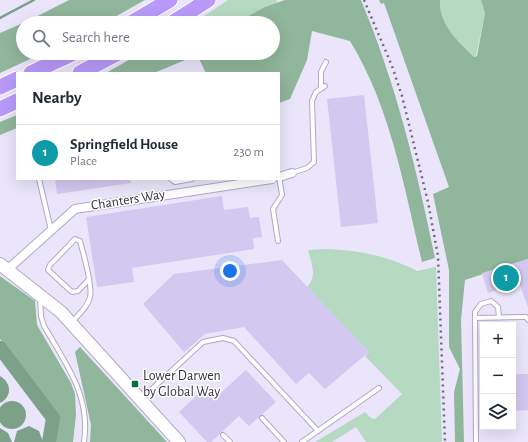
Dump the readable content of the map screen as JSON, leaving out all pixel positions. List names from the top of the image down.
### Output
{
  "streets": {
    "street": ["Chanters Way"]
  },
  "places": {
    "transit": ["Lower Darwen by Global Way"]
  },
  "page": {
    "search": "Search here",
    "heading": "Nearby",
    "list": [
      {
        "mark": "1",
        "name": "Springfield House",
        "note": "Place",
        "value": "230 m"
      }
    ],
    "pins": "1",
    "map_buttons": ["+", "−"]
  }
}
